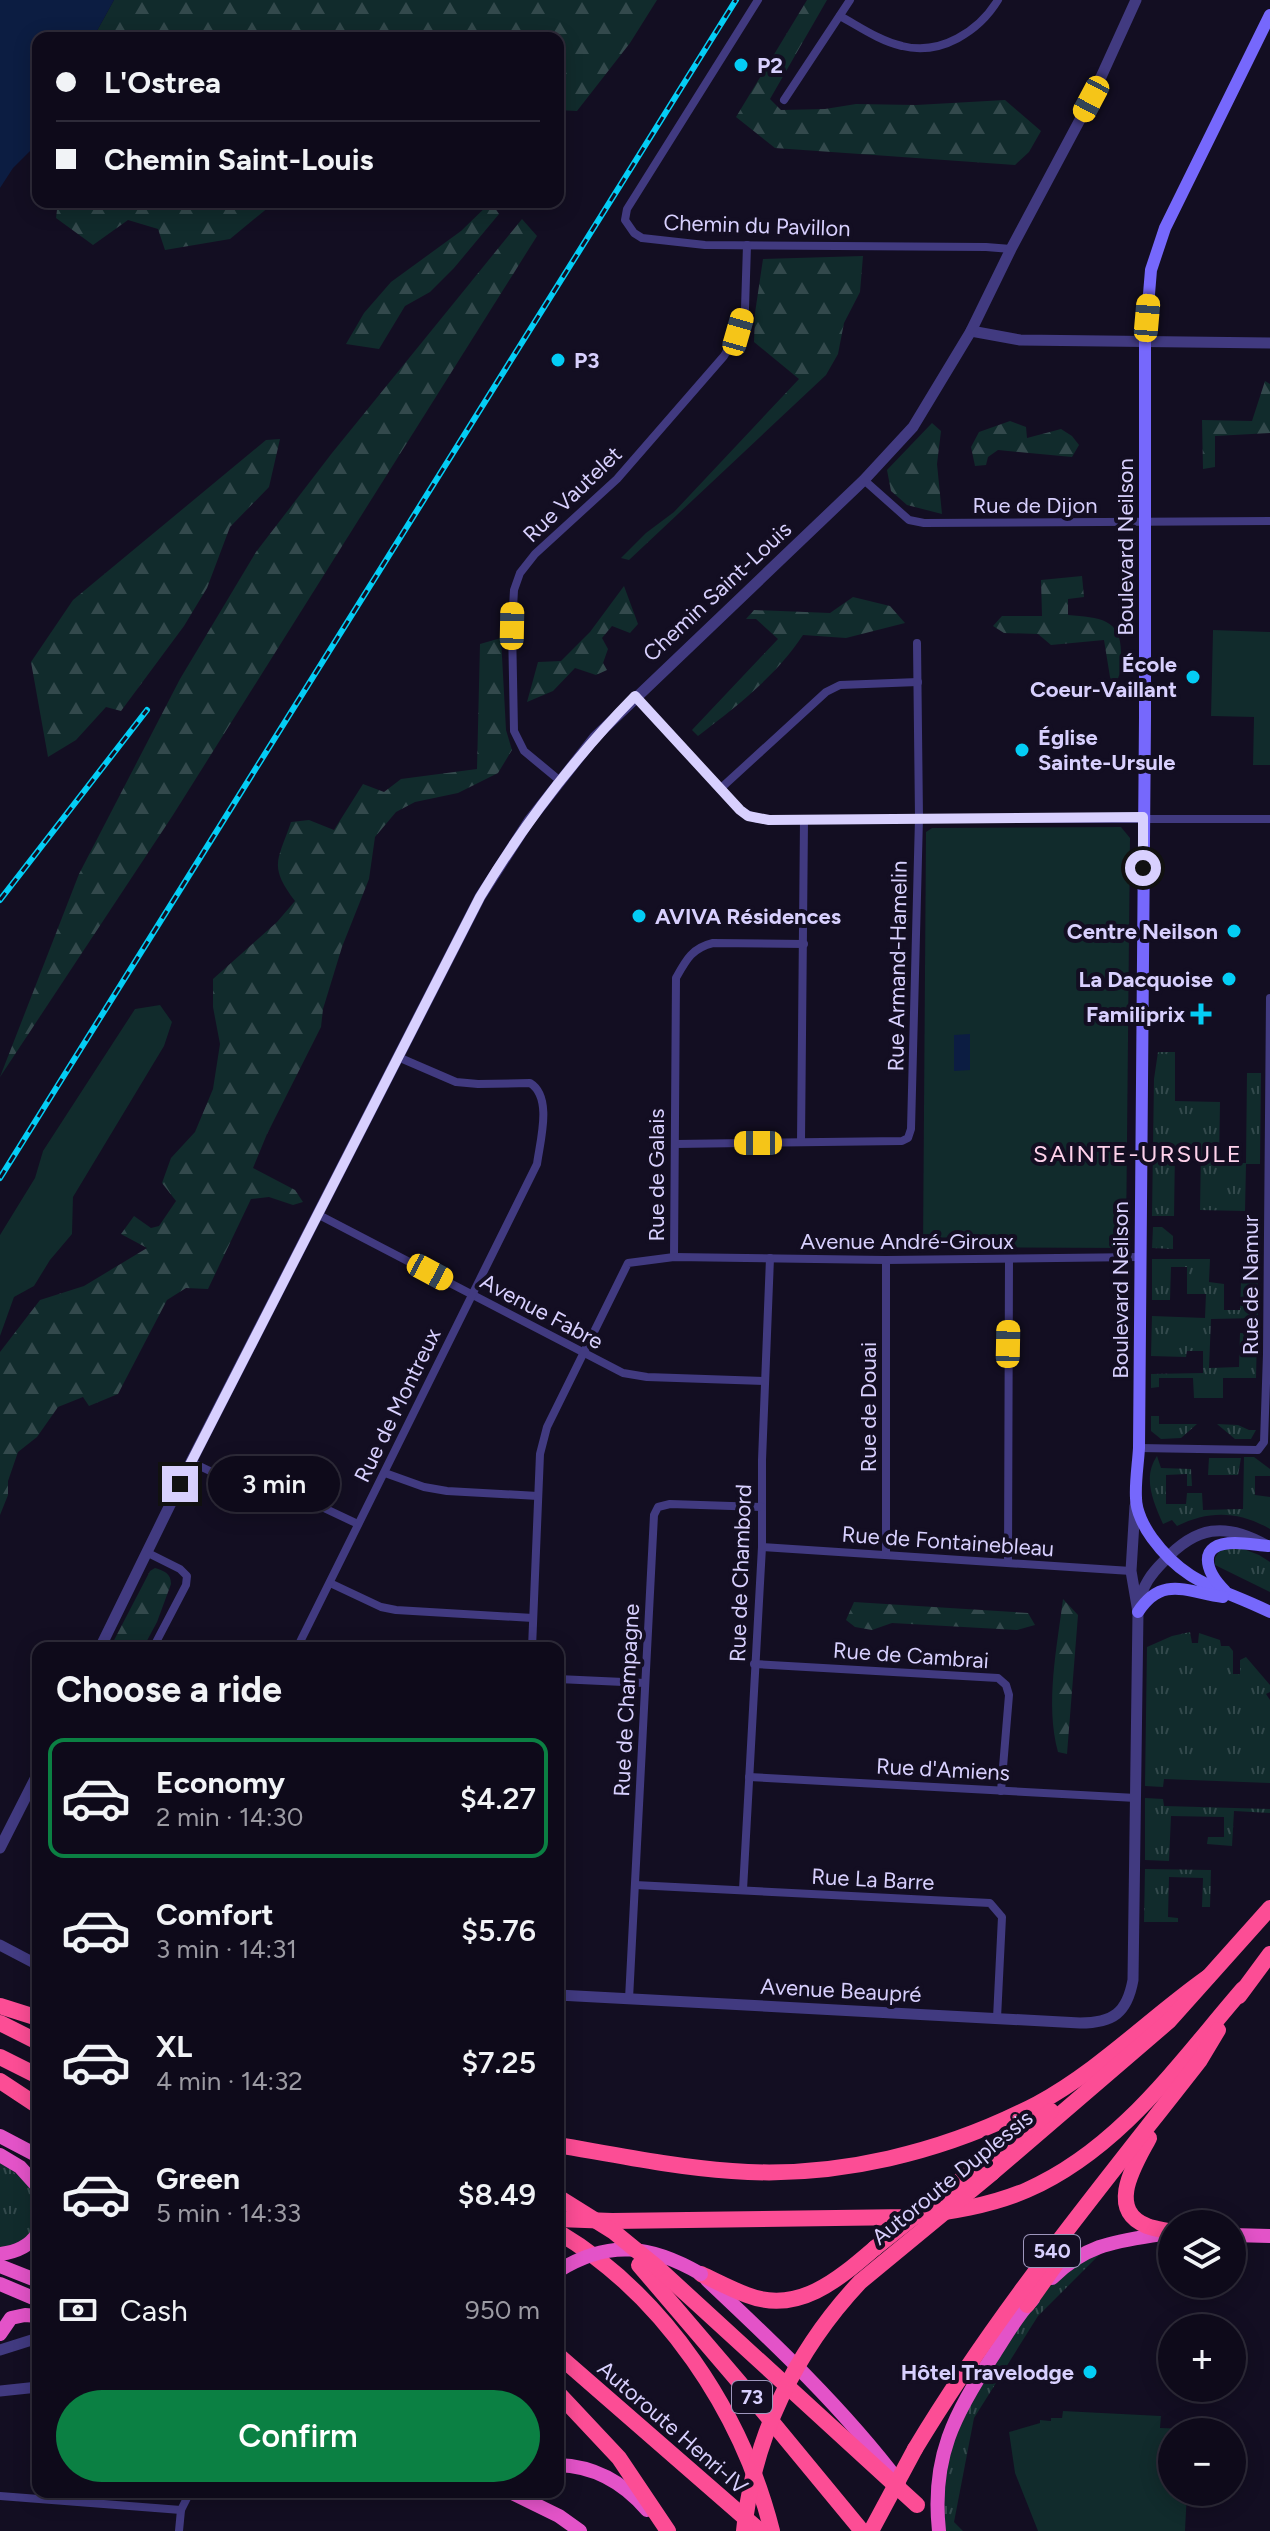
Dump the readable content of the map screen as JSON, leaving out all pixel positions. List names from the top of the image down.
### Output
{
  "streets": {
    "highway": [
      "Autoroute Duplessis",
      "540",
      "73",
      "Autoroute Henri-IV"
    ],
    "main road": ["Boulevard Neilson"],
    "street": [
      "Chemin du Pavillon",
      "Rue Vautelet",
      "Rue de Dijon",
      "Chemin Saint-Louis",
      "Rue Armand-Hamelin",
      "Rue de Galais",
      "Avenue André-Giroux",
      "Rue de Namur",
      "Avenue Fabre",
      "Rue de Montreux",
      "Rue de Douai",
      "Rue de Fontainebleau",
      "Rue de Chambord",
      "Rue de Cambrai",
      "Rue de Champagne",
      "Rue d'Amiens",
      "Rue La Barre",
      "Avenue Beaupré"
    ]
  },
  "crossings": [
    ["Chemin du Pavillon", "Rue Vautelet"],
    ["Chemin du Pavillon", "Chemin Saint-Louis"],
    ["Rue Vautelet", "Chemin Saint-Louis"],
    ["Rue de Dijon", "Boulevard Neilson"],
    ["Rue de Dijon", "Chemin Saint-Louis"],
    ["Boulevard Neilson", "Avenue André-Giroux"],
    ["Boulevard Neilson", "Rue de Namur"],
    ["Boulevard Neilson", "Rue de Fontainebleau"],
    ["Boulevard Neilson", "Rue d'Amiens"],
    ["Boulevard Neilson", "Avenue Beaupré"],
    ["Chemin Saint-Louis", "Avenue Fabre"],
    ["Chemin Saint-Louis", "Rue de Montreux"],
    ["Rue de Galais", "Avenue André-Giroux"],
    ["Rue de Galais", "Avenue Fabre"],
    ["Avenue André-Giroux", "Rue de Douai"],
    ["Avenue André-Giroux", "Rue de Chambord"],
    ["Avenue Fabre", "Rue de Montreux"],
    ["Avenue Fabre", "Rue de Chambord"],
    ["Rue de Douai", "Rue de Fontainebleau"],
    ["Rue de Fontainebleau", "Rue de Chambord"],
    ["Rue de Chambord", "Rue de Cambrai"],
    ["Rue de Chambord", "Rue de Champagne"],
    ["Rue de Chambord", "Rue d'Amiens"],
    ["Rue de Chambord", "Rue La Barre"],
    ["Rue de Cambrai", "Rue d'Amiens"],
    ["Rue de Champagne", "Rue La Barre"],
    ["Rue de Champagne", "Avenue Beaupré"],
    ["Rue La Barre", "Avenue Beaupré"]
  ],
  "districts": ["SAINTE-URSULE"],
  "places": {
    "other": [
      "P2",
      "P3",
      "École Coeur-Vaillant",
      "Église Sainte-Ursule",
      "AVIVA Résidences",
      "Centre Neilson",
      "La Dacquoise",
      "Hôtel Travelodge"
    ],
    "health": ["Familiprix"]
  },
  "page": {
    "banner": ["L'Ostrea", "Chemin Saint-Louis"],
    "bubble": "3 min",
    "heading": "Choose a ride",
    "list": [
      {
        "name": "Economy",
        "note": "2 min · 14:30",
        "value": "$4.27"
      },
      {
        "name": "Comfort",
        "note": "3 min · 14:31",
        "value": "$5.76"
      },
      {
        "name": "XL",
        "note": "4 min · 14:32",
        "value": "$7.25"
      },
      {
        "name": "Green",
        "note": "5 min · 14:33",
        "value": "$8.49"
      }
    ],
    "map_buttons": ["+", "−"],
    "pay": ["Cash", "950 m"],
    "buttons": "Confirm"
  }
}
